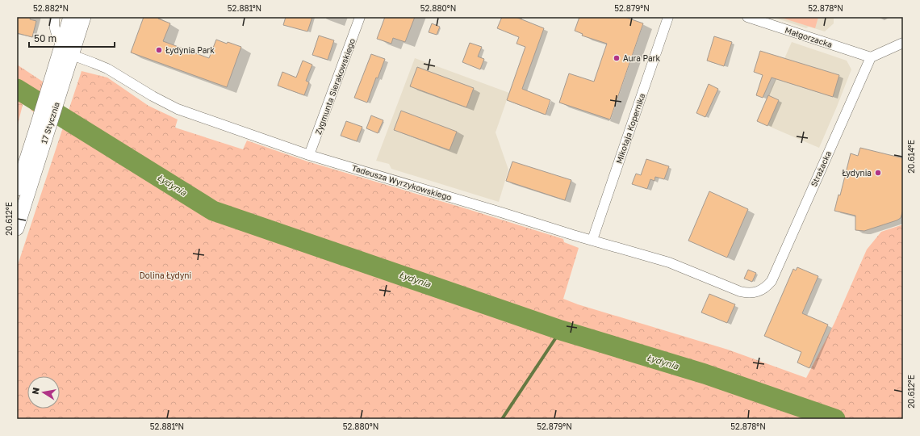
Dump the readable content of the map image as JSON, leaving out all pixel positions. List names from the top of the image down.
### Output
{
  "streets": {
    "main road": ["17 Stycznia"],
    "street": [
      "Małgorzacka",
      "Zygmunta Sierakowskiego",
      "Mikołaja Kopernika",
      "Strażacka",
      "Tadeusza Wyrzykowskiego"
    ]
  },
  "crossings": [
    ["Małgorzacka", "Strażacka"],
    ["Zygmunta Sierakowskiego", "Tadeusza Wyrzykowskiego"],
    ["17 Stycznia", "Tadeusza Wyrzykowskiego"],
    ["Mikołaja Kopernika", "Tadeusza Wyrzykowskiego"],
    ["Strażacka", "Tadeusza Wyrzykowskiego"]
  ],
  "water": ["Łydynia"],
  "parks": ["Dolina Łydyni"],
  "places": ["Łydynia Park", "Aura Park", "Łydynia"],
  "scale_bar": "50 m",
  "north": "left",
  "coordinates": [
    "52.882°N",
    "52.881°N",
    "52.880°N",
    "52.879°N",
    "52.878°N",
    "20.614°E",
    "20.612°E"
  ]
}
